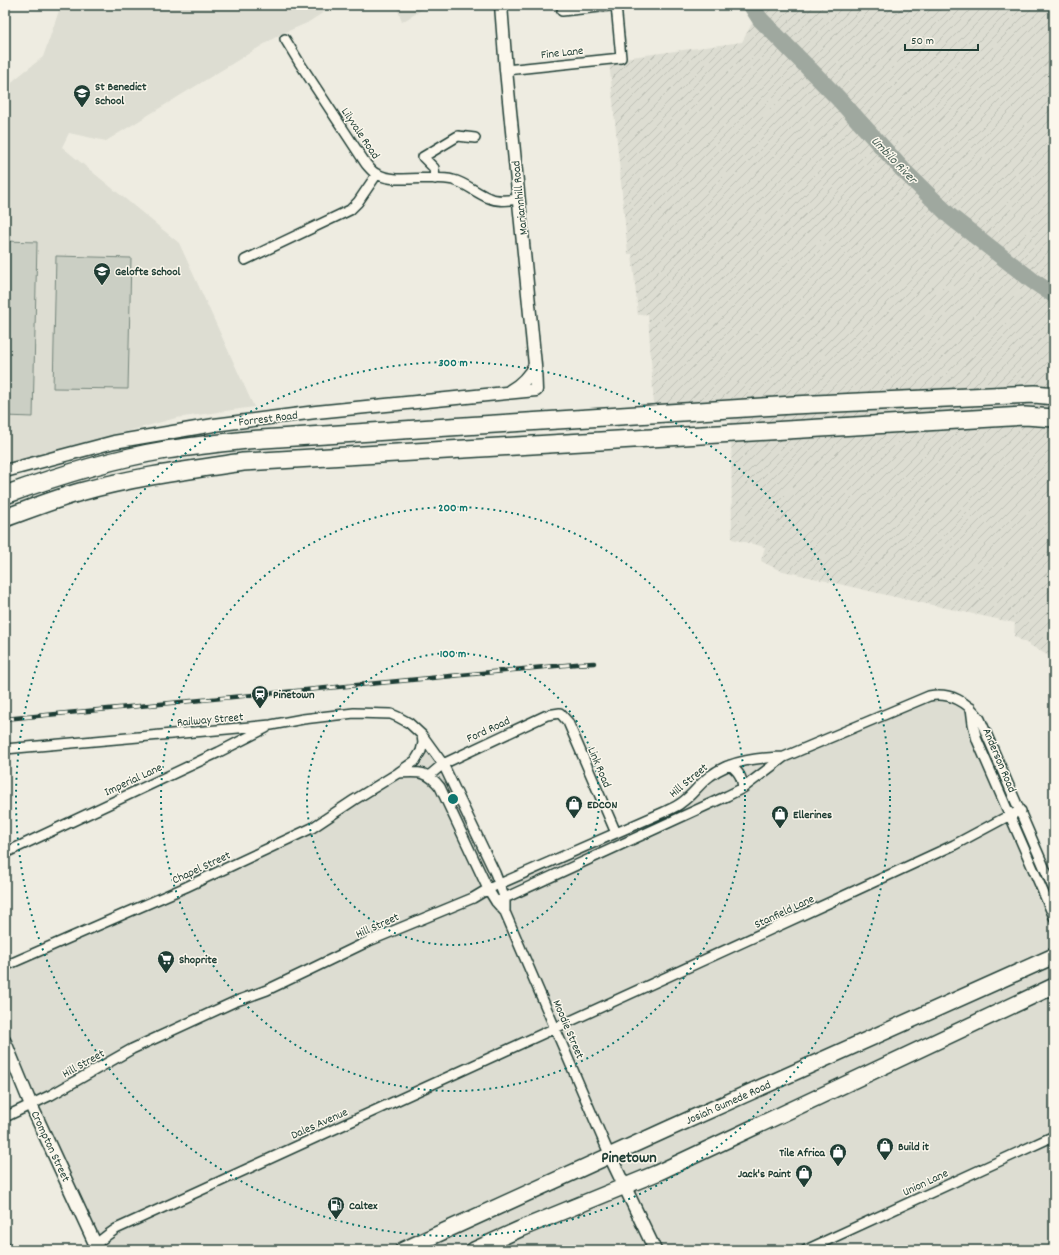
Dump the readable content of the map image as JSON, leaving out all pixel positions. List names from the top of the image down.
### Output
{
  "streets": {
    "main road": ["Josiah Gumede Road"],
    "street": [
      "Fine Lane",
      "Lilyvale Road",
      "Mariannhill Road",
      "Forrest Road",
      "Railway Street",
      "Ford Road",
      "Anderson Road",
      "Link Road",
      "Imperial Lane",
      "Hill Street",
      "Chapel Street",
      "Stanfield Lane",
      "Moodie Street",
      "Dales Avenue",
      "Crompton Street",
      "Union Lane"
    ]
  },
  "crossings": [
    ["Fine Lane", "Mariannhill Road"],
    ["Lilyvale Road", "Mariannhill Road"],
    ["Mariannhill Road", "Forrest Road"],
    ["Railway Street", "Ford Road"],
    ["Railway Street", "Imperial Lane"],
    ["Railway Street", "Chapel Street"],
    ["Ford Road", "Link Road"],
    ["Ford Road", "Moodie Street"],
    ["Anderson Road", "Hill Street"],
    ["Anderson Road", "Stanfield Lane"],
    ["Link Road", "Hill Street"],
    ["Hill Street", "Moodie Street"],
    ["Hill Street", "Crompton Street"],
    ["Stanfield Lane", "Moodie Street"],
    ["Stanfield Lane", "Dales Avenue"],
    ["Moodie Street", "Josiah Gumede Road"],
    ["Moodie Street", "Dales Avenue"],
    ["Dales Avenue", "Crompton Street"]
  ],
  "districts": ["Pinetown"],
  "water": ["Umbilo River"],
  "places": {
    "school or university": ["St Benedict School", "Gelofte School"],
    "station": ["Pinetown"],
    "shop": [
      "EDCON",
      "Ellerines",
      "Build it",
      "Tile Africa",
      "Jack's Paint"
    ],
    "supermarket": ["Shoprite"],
    "fuel station": ["Caltex"]
  },
  "scale_bar": "50 m",
  "rings": ["300 m", "200 m", "100 m"]
}
